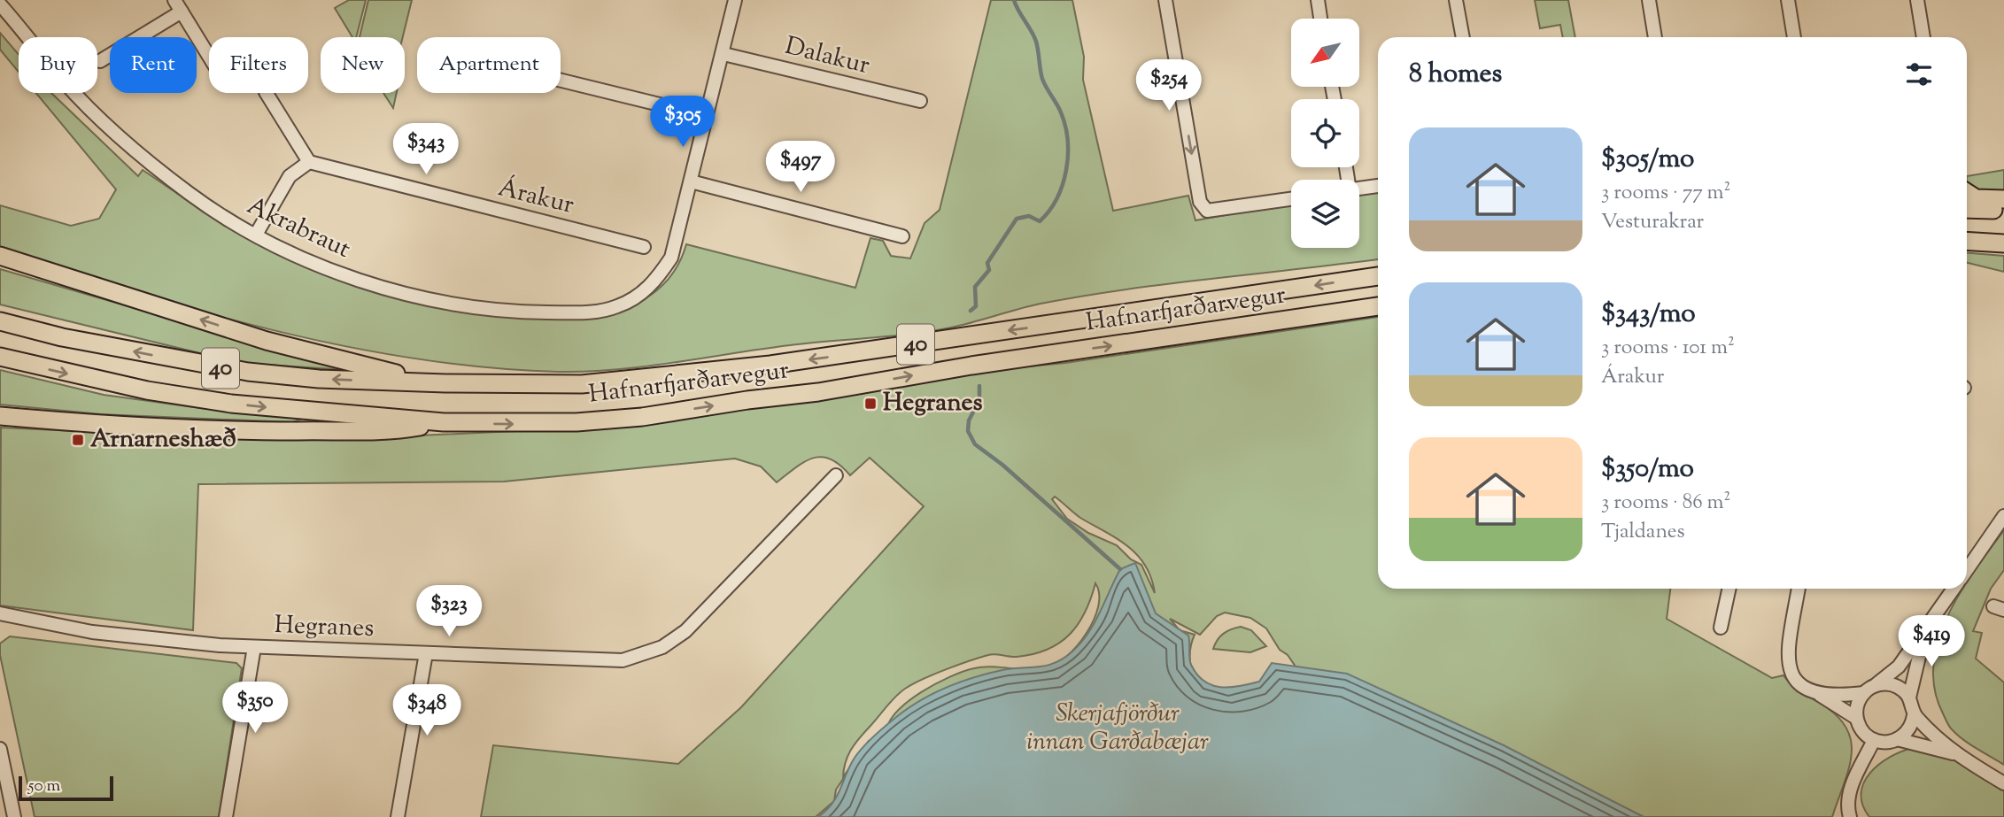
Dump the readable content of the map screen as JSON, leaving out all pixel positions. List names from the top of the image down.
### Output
{
  "streets": {
    "main road": ["Hafnarfjarðarvegur", "40"],
    "street": [
      "Dalakur",
      "Árakur",
      "Akrabraut",
      "Hegranes"
    ]
  },
  "parks": ["Skerjafjörður innan Garðabæjar"],
  "places": {
    "transit": ["Hegranes", "Arnarneshæð"]
  },
  "scale_bar": "50 m",
  "north": "bottom left",
  "page": {
    "chip": [
      "Buy",
      "Rent",
      "Filters",
      "New",
      "Apartment"
    ],
    "heading": "8 homes",
    "price": [
      "$254",
      "$305",
      "$343",
      "$497",
      "$323",
      "$419",
      "$350",
      "$348"
    ],
    "list": [
      {
        "name": "$305/mo",
        "note": "3 rooms · 77 m² · Vesturakrar"
      },
      {
        "name": "$343/mo",
        "note": "3 rooms · 101 m² · Árakur"
      },
      {
        "name": "$350/mo",
        "note": "3 rooms · 86 m² · Tjaldanes"
      }
    ],
    "scale": "50 m"
  }
}
